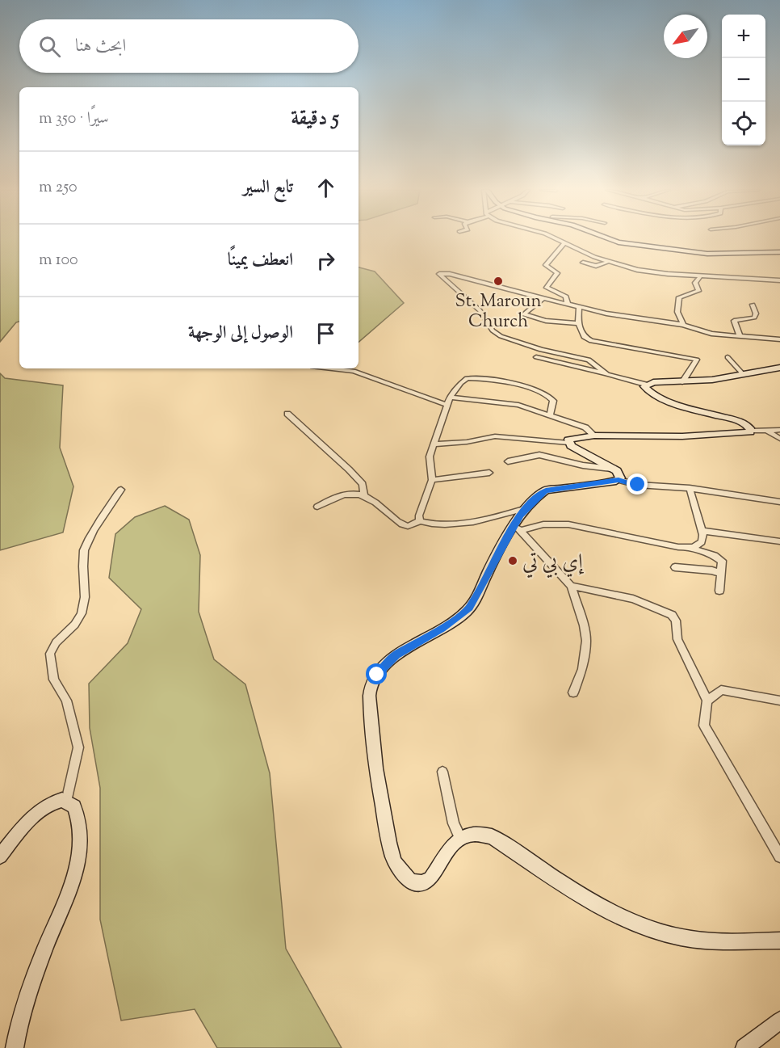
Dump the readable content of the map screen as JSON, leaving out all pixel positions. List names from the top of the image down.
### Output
{
  "places": ["St. Maroun Church", "إي بي تي"],
  "north": "bottom left",
  "page": {
    "map_buttons": ["+", "−"],
    "search": "ابحث هنا",
    "heading": ["5 دقيقة", "سيرًا · 350 m"],
    "list": [
      ["تابع السير", "250 m"],
      ["انعطف يمينًا", "100 m"],
      "الوصول إلى الوجهة"
    ]
  }
}
